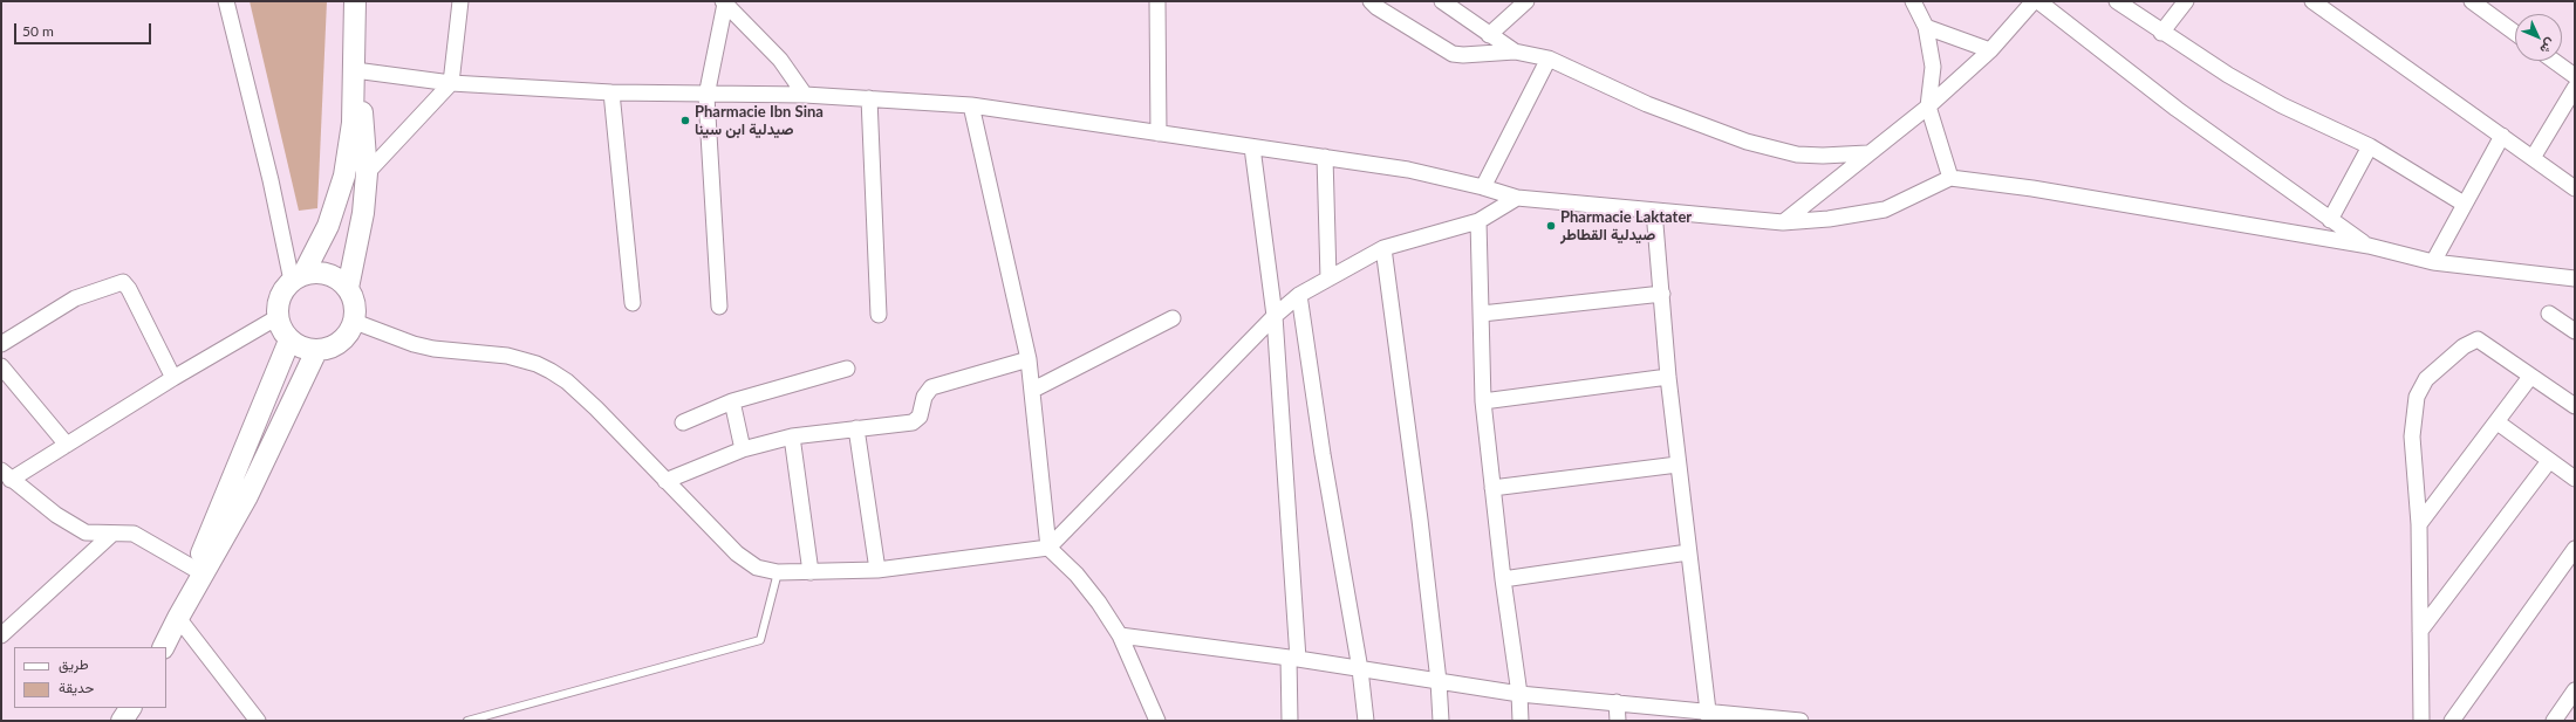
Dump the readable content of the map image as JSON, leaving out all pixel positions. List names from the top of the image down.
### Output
{
  "places": ["Pharmacie Ibn Sina صيدلية ابن سينا", "Pharmacie Laktater صيدلية القطاطر"],
  "legend": ["طريق", "حديقة"],
  "scale_bar": "50 m",
  "north": "bottom right"
}
